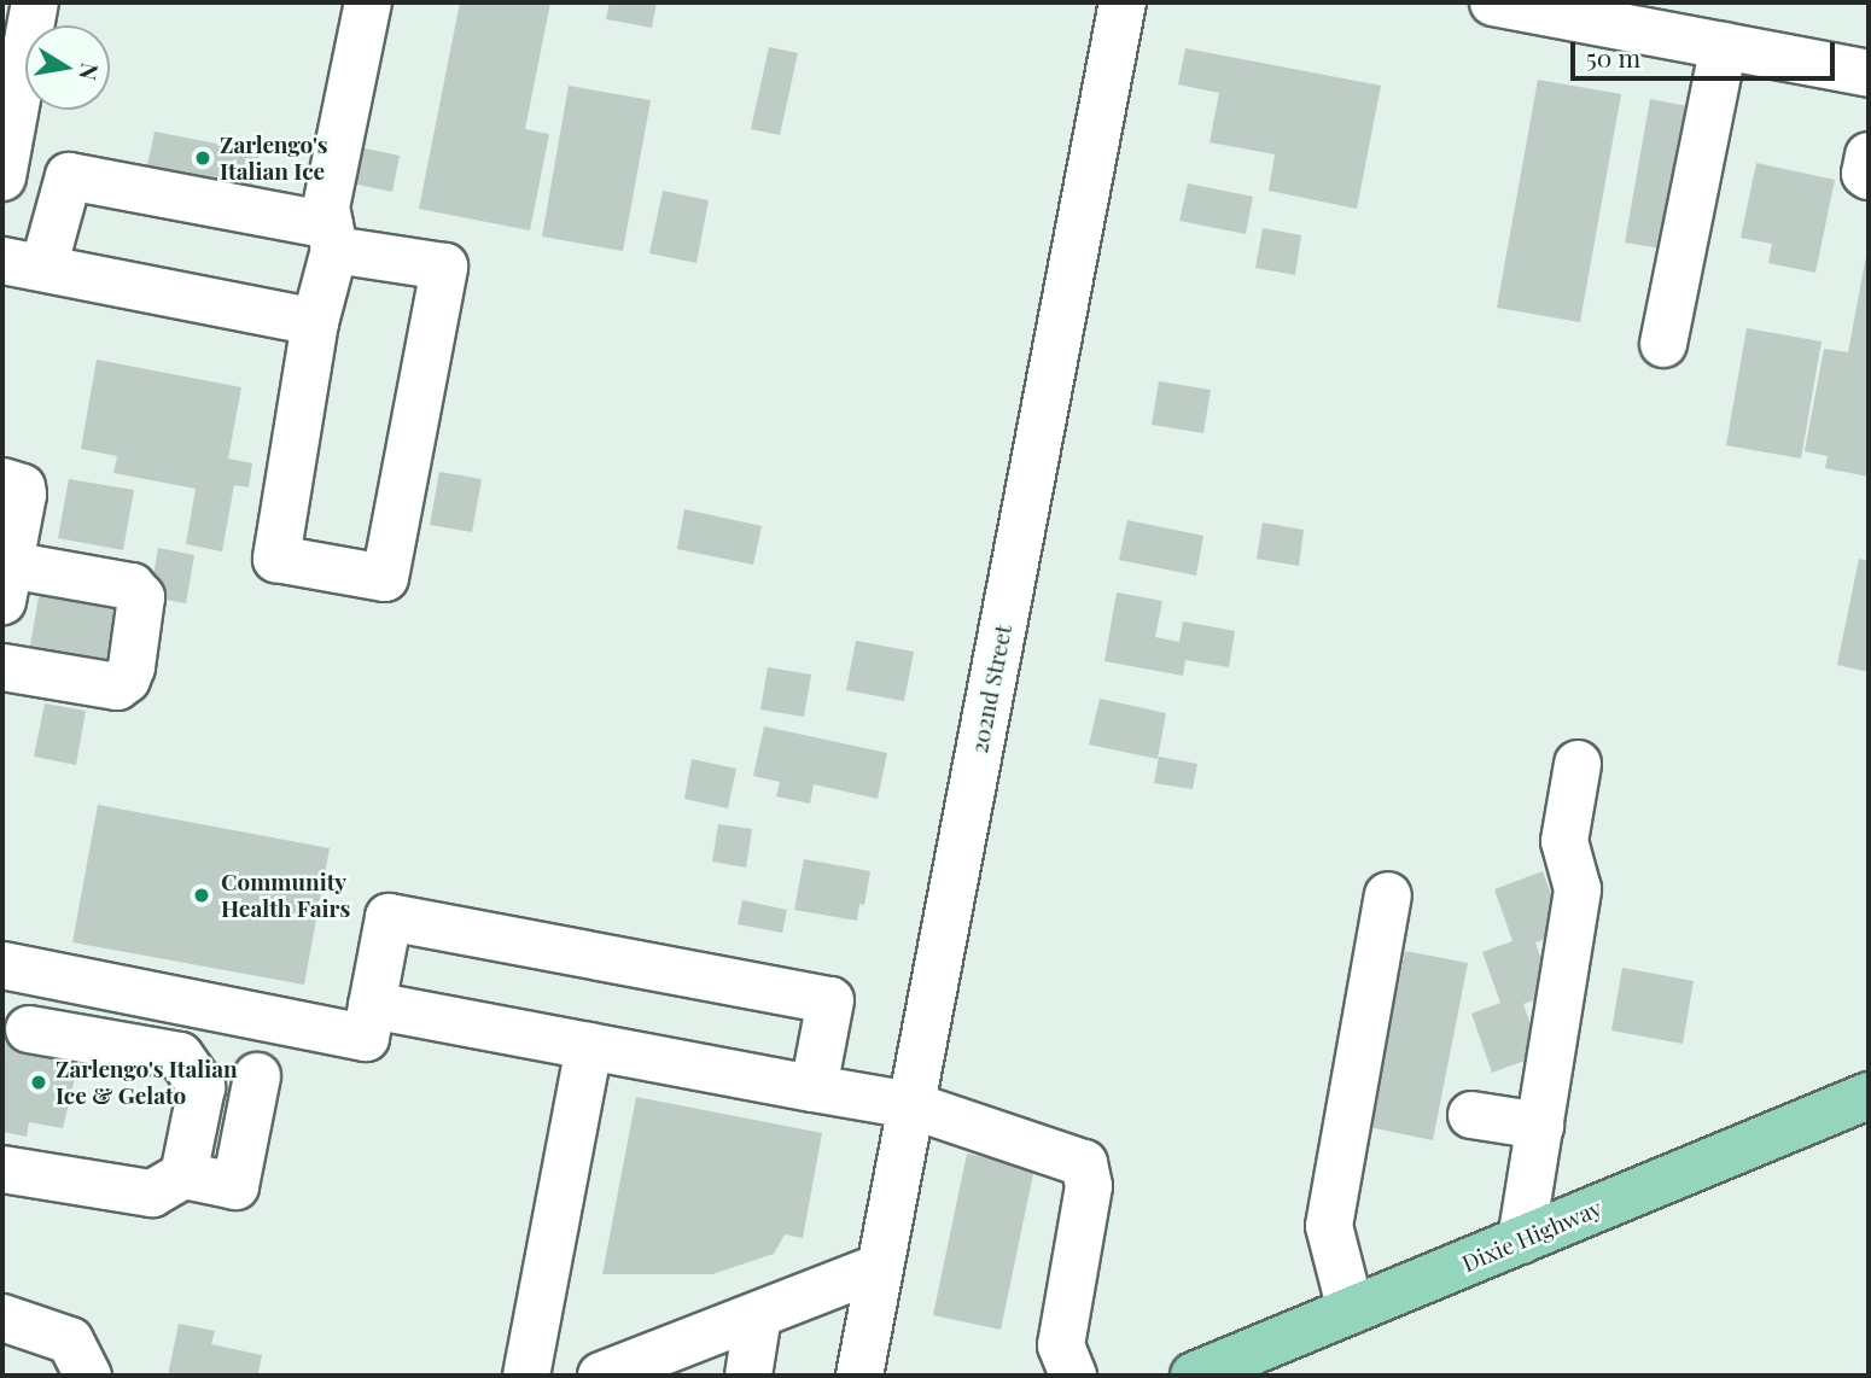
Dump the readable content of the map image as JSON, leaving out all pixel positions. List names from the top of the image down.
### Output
{
  "streets": {
    "main road": ["Dixie Highway"],
    "street": ["202nd Street"]
  },
  "places": ["Zarlengo's Italian Ice", "Community Health Fairs", "Zarlengo's Italian Ice & Gelato"],
  "scale_bar": "50 m",
  "north": "right"
}
